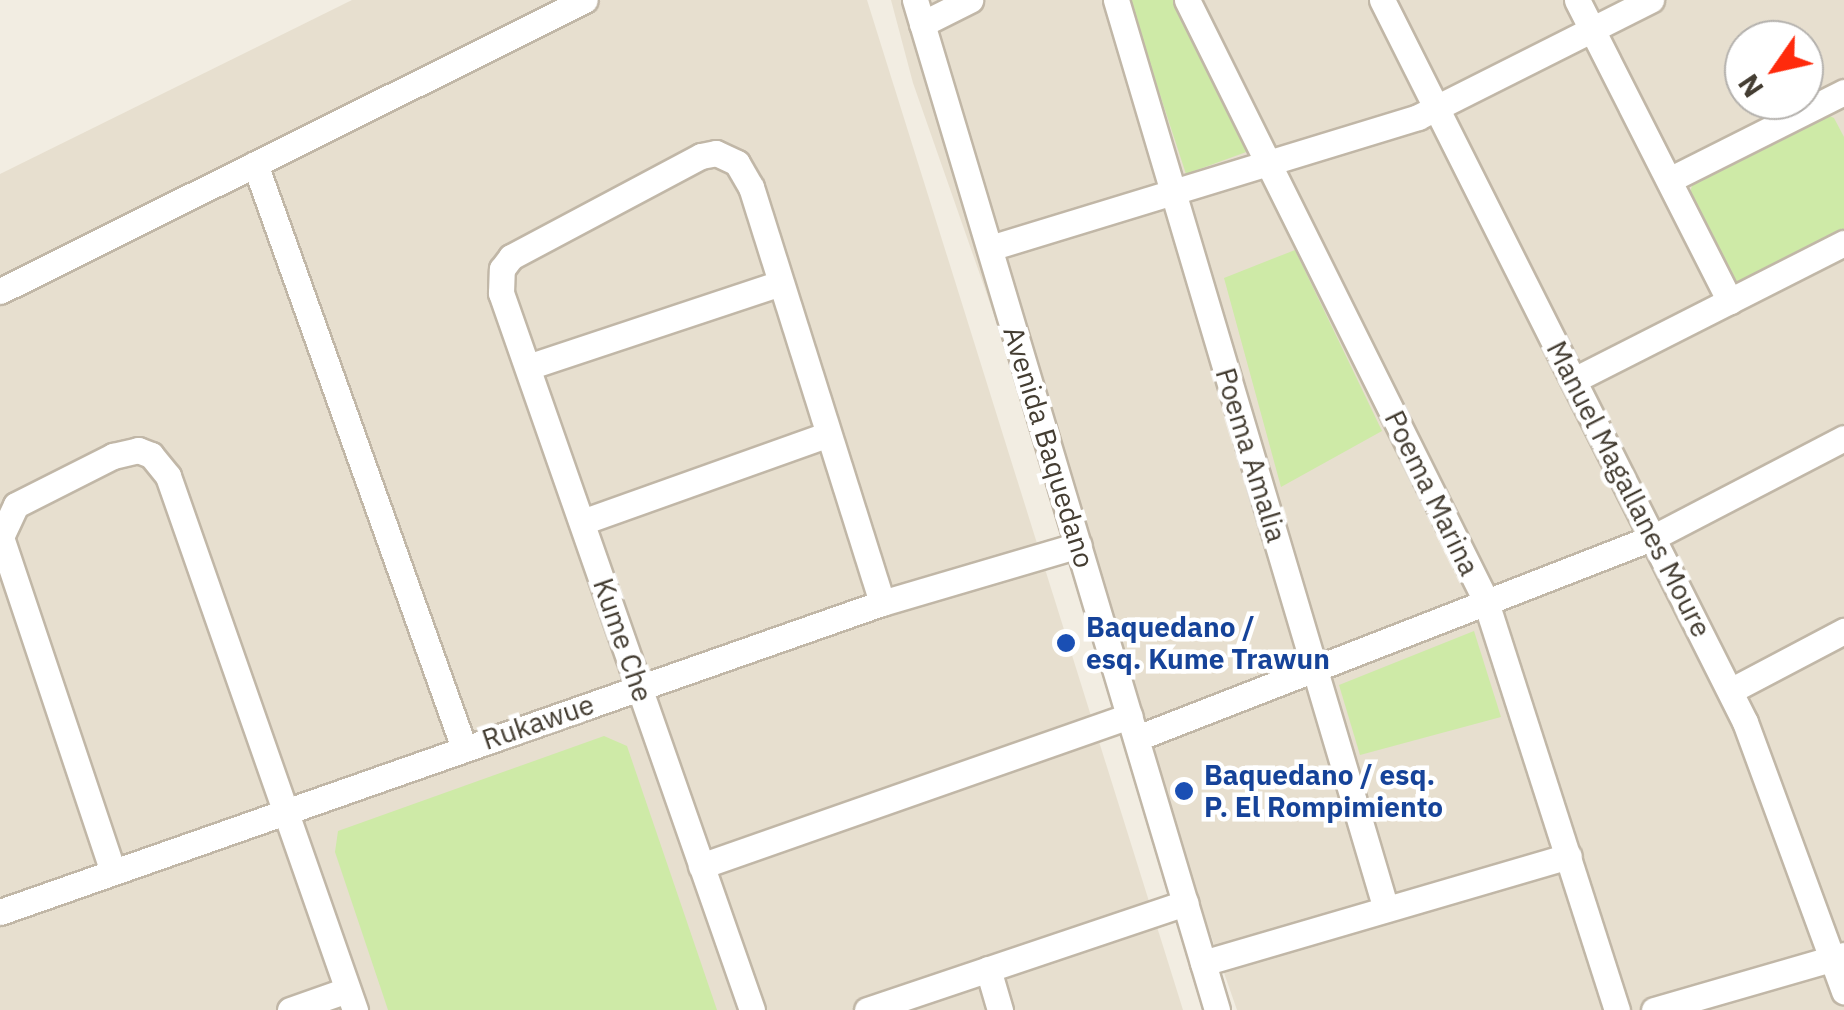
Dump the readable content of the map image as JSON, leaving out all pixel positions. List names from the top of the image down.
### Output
{
  "streets": {
    "street": [
      "Avenida Baquedano",
      "Poema Amalia",
      "Manuel Magallanes Moure",
      "Poema Marina",
      "Kume Che",
      "Rukawue"
    ]
  },
  "crossings": [
    ["Avenida Baquedano", "Rukawue"],
    ["Kume Che", "Rukawue"]
  ],
  "places": ["Baquedano / esq. Kume Trawun", "Baquedano / esq. P. El Rompimiento"],
  "north": "bottom left"
}
